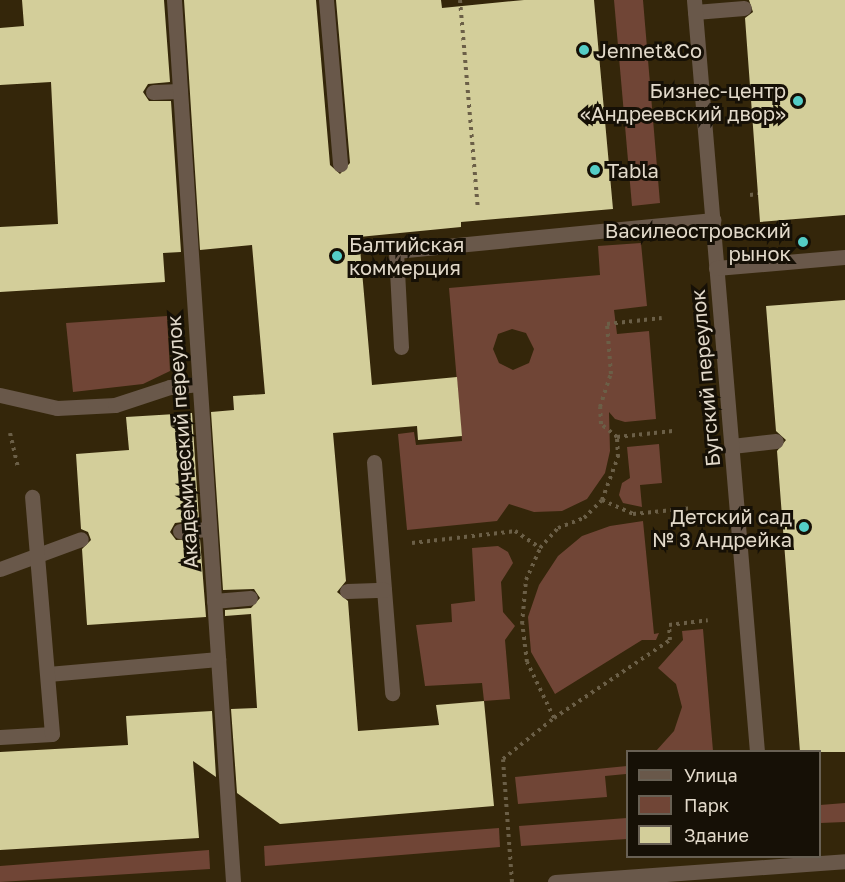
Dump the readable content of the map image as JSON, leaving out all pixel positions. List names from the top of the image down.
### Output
{
  "streets": {
    "street": ["Бугский переулок", "Академический переулок"]
  },
  "places": [
    "Jennet&Co",
    "Бизнес-центр «Андреевский двор»",
    "Tabla",
    "Василеостровский рынок",
    "Балтийская коммерция",
    "Детский сад № 3 Андрейка"
  ],
  "legend": ["Улица", "Парк", "Здание"]
}
